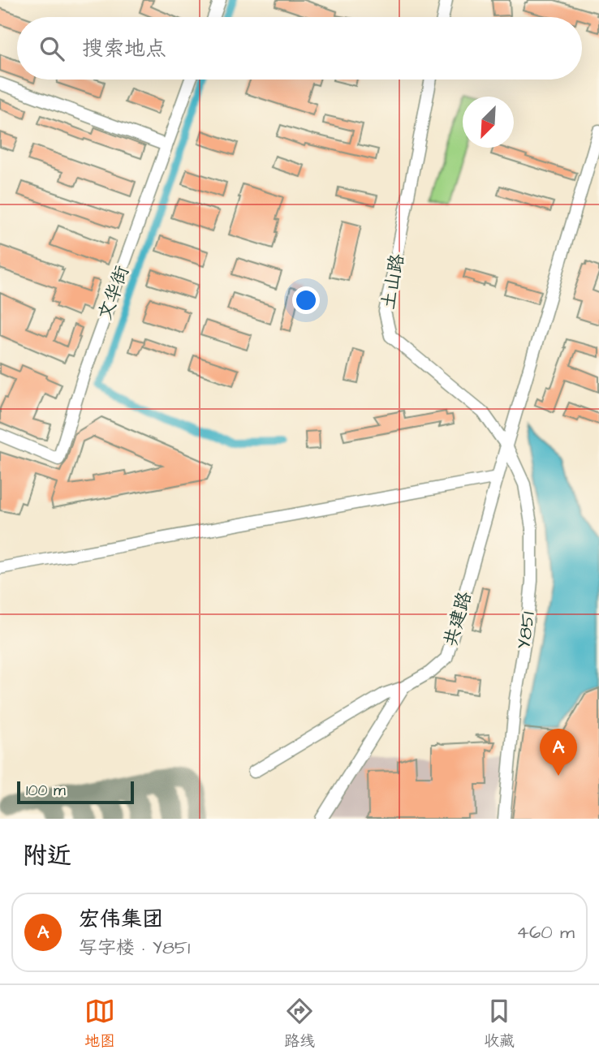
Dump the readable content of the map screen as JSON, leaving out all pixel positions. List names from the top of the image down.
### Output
{
  "streets": {
    "street": [
      "土山路",
      "文华街",
      "共建路",
      "Y851"
    ]
  },
  "crossings": [
    ["土山路", "共建路"],
    ["土山路", "Y851"],
    ["共建路", "Y851"]
  ],
  "scale_bar": "100 m",
  "north": "bottom left",
  "page": {
    "search": "搜索地点",
    "pins": "A",
    "scale": "100 m",
    "heading": "附近",
    "list": [
      {
        "mark": "A",
        "name": "宏伟集团",
        "note": "写字楼 · Y851",
        "value": "460 m"
      }
    ],
    "nav": ["地图", "路线", "收藏"]
  }
}
